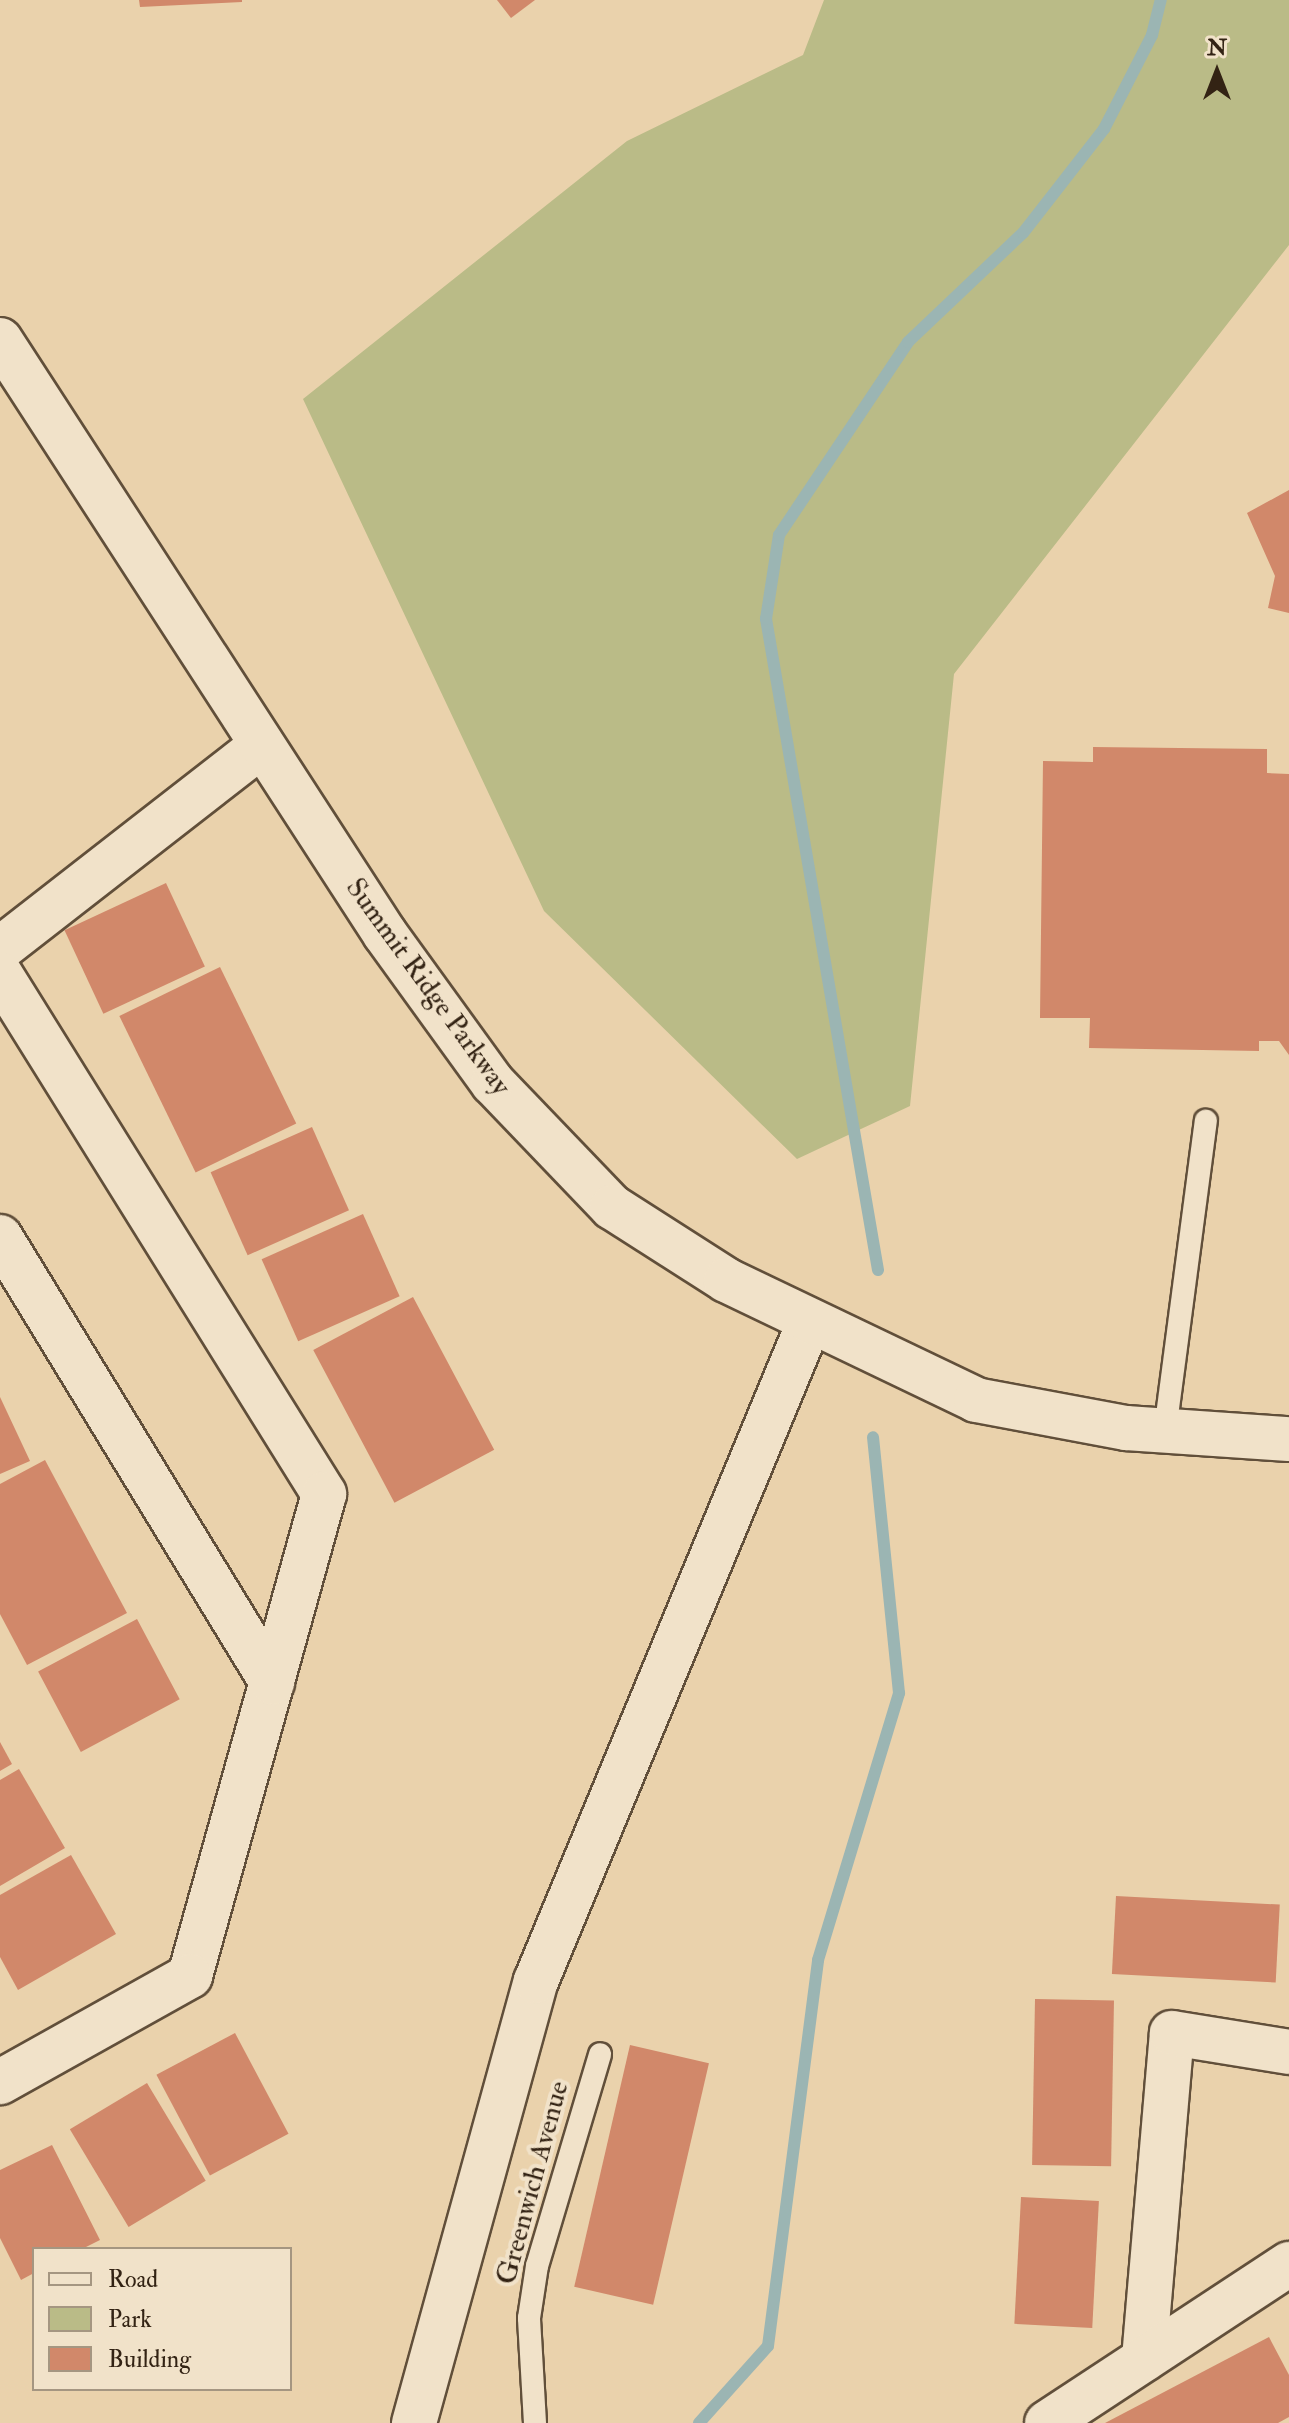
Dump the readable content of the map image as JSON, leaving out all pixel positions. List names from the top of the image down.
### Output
{
  "streets": {
    "street": ["Summit Ridge Parkway"],
    "lane": ["Greenwich Avenue"]
  },
  "legend": ["Road", "Park", "Building"],
  "north": "top"
}
